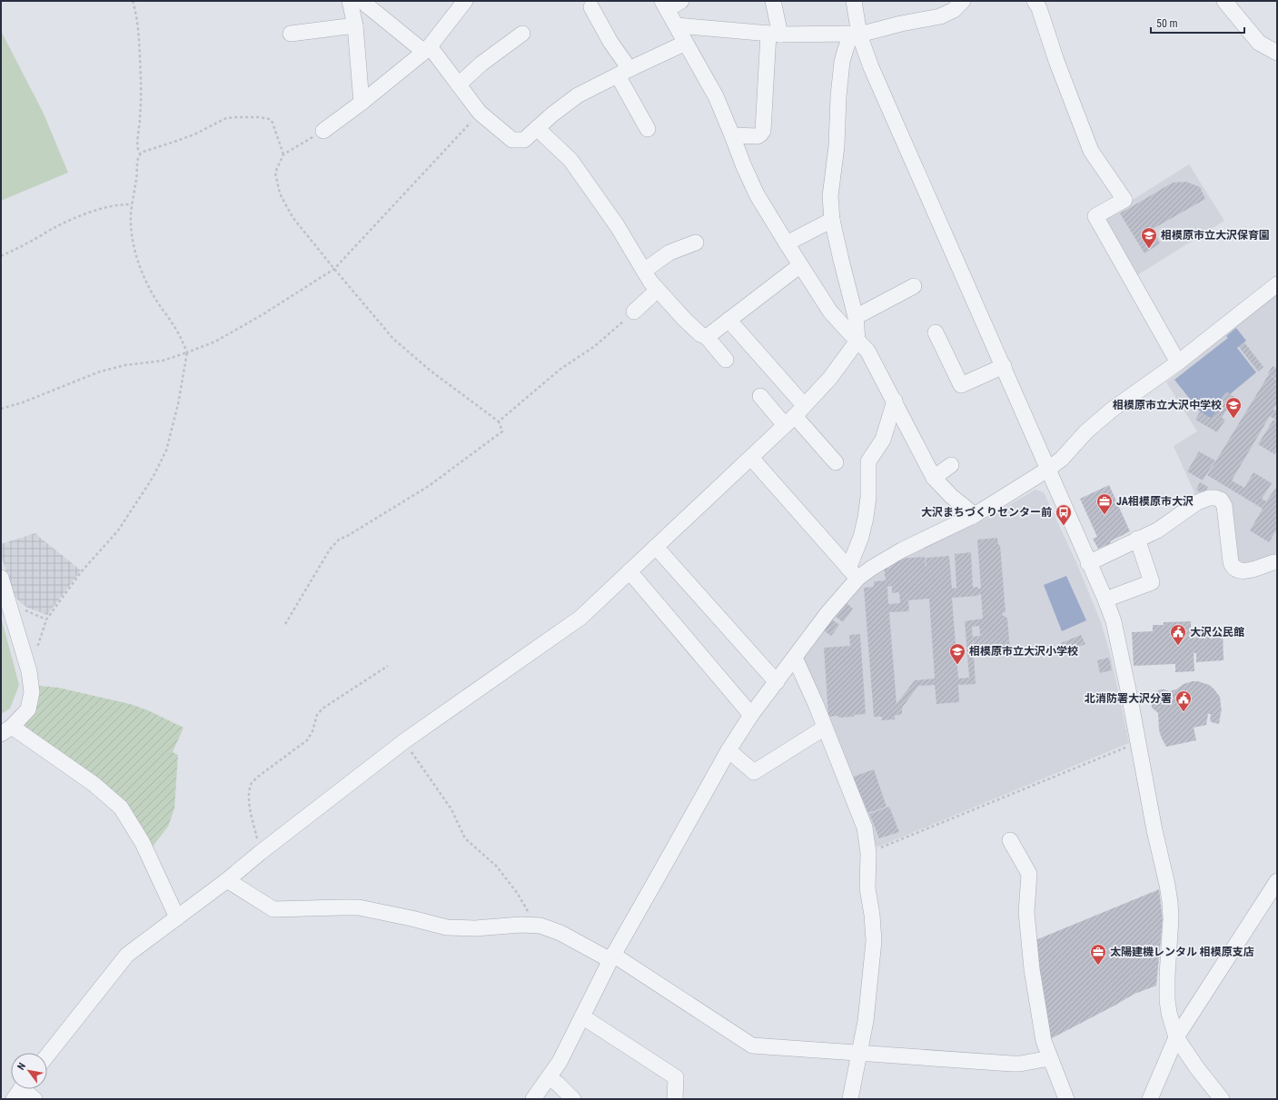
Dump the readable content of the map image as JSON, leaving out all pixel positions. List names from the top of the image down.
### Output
{
  "places": {
    "school or university": ["相模原市立大沢保育園", "相模原市立大沢中学校", "相模原市立大沢小学校"],
    "office": ["JA相模原市大沢", "太陽建機レンタル 相模原支店"],
    "bus stop": ["大沢まちづくりセンター前"],
    "public building": ["大沢公民館", "北消防署大沢分署"]
  },
  "scale_bar": "50 m",
  "north": "top left"
}
